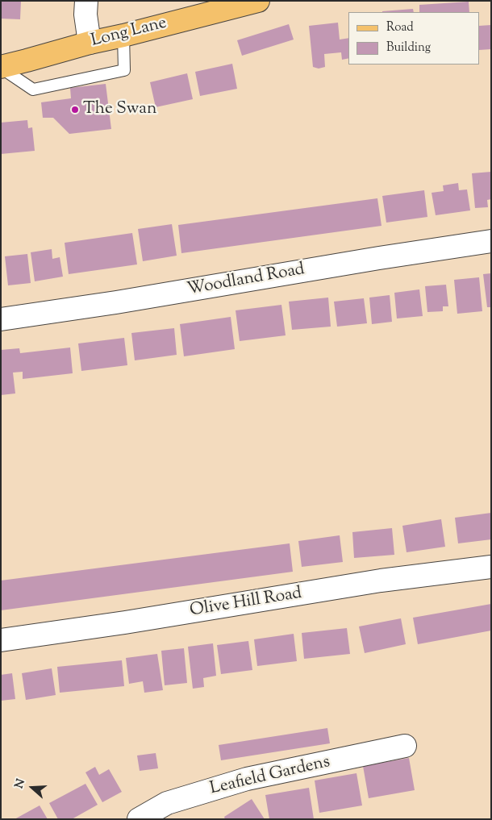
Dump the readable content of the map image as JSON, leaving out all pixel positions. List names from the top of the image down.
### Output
{
  "streets": {
    "main road": ["Long Lane"],
    "street": ["Woodland Road", "Olive Hill Road", "Leafield Gardens"]
  },
  "places": ["The Swan"],
  "legend": ["Road", "Building"],
  "north": "left"
}
